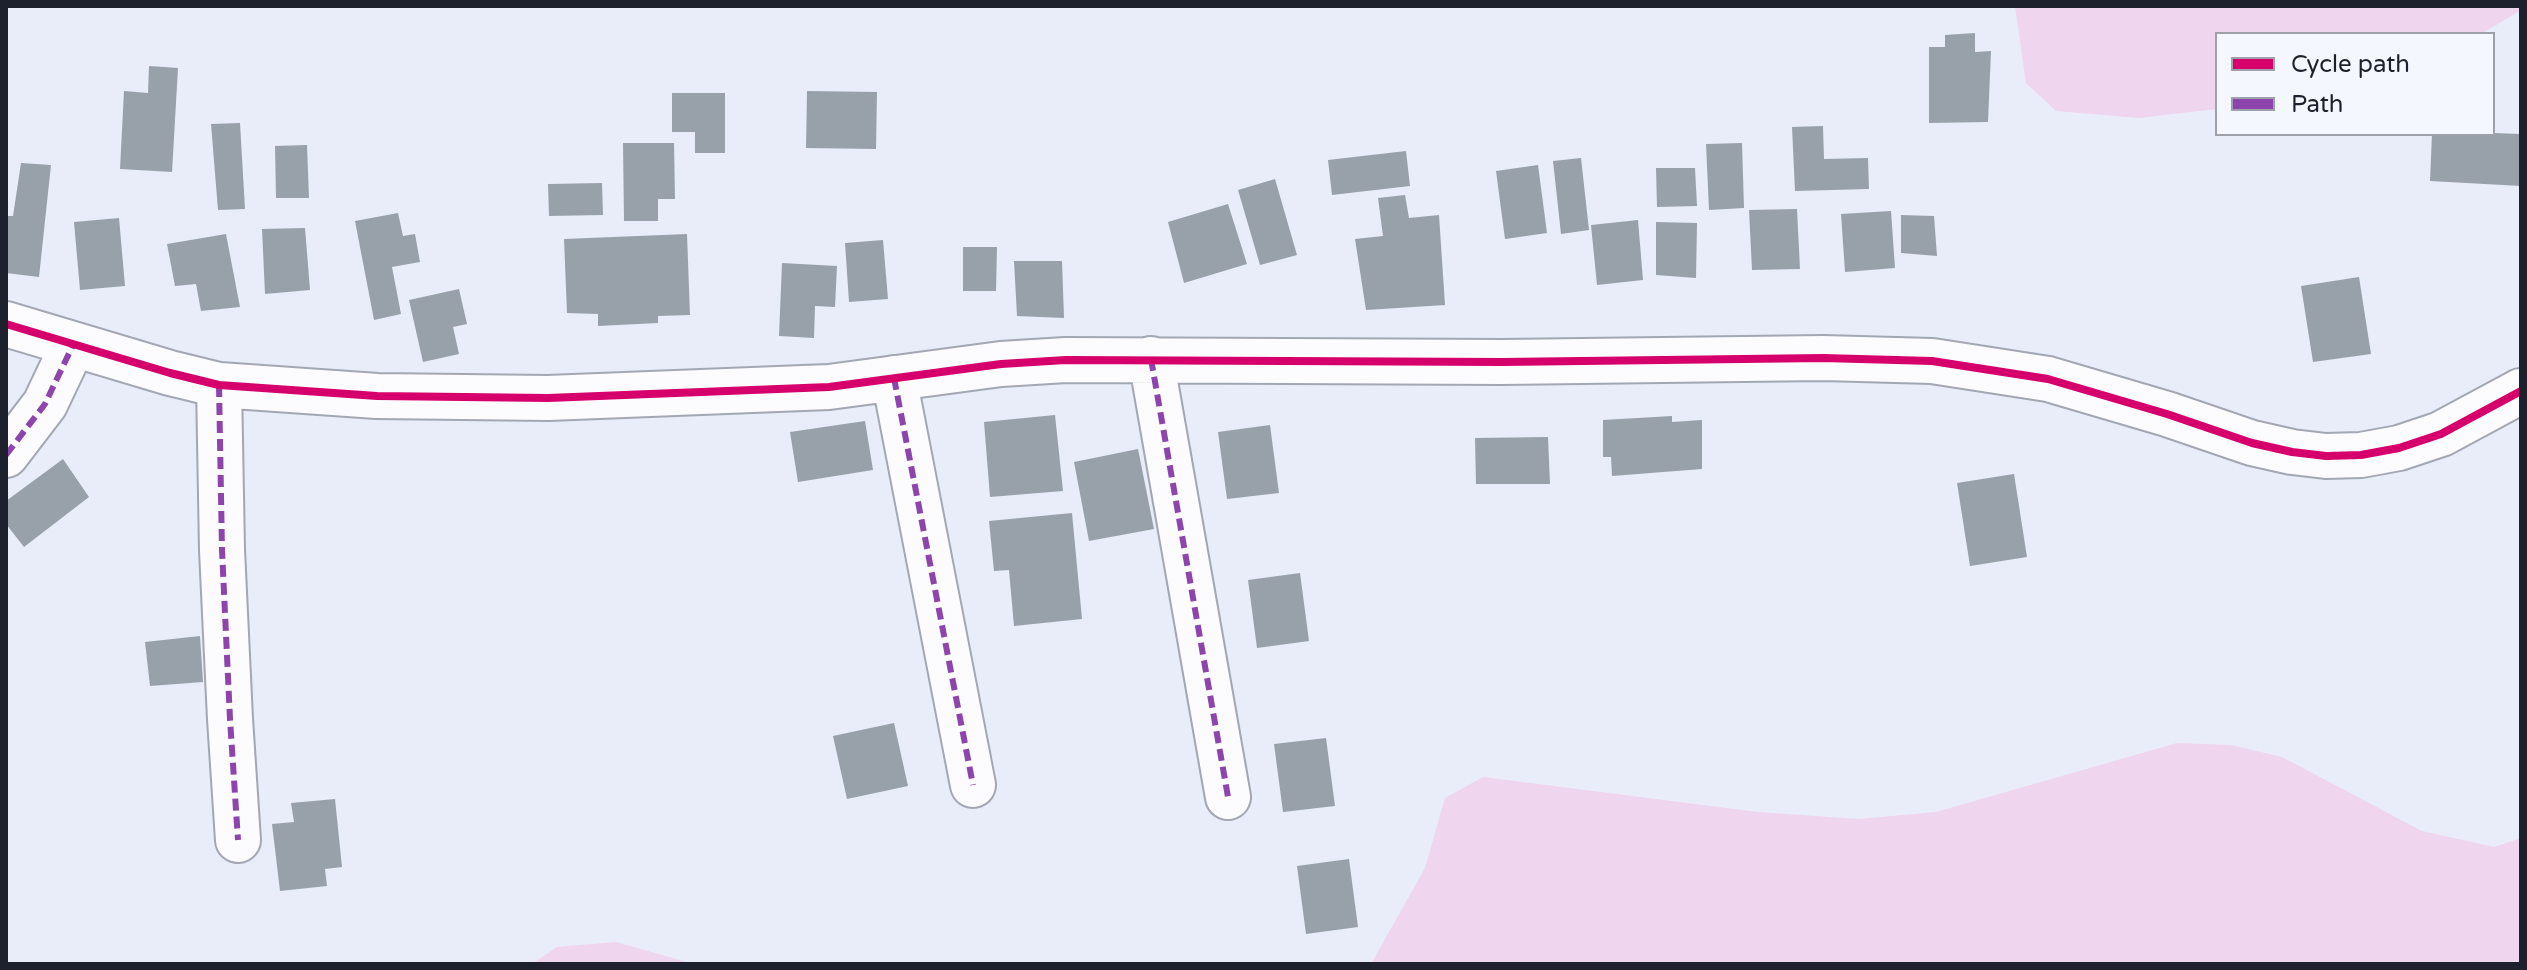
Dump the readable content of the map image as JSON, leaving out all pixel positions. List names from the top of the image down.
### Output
{
  "legend": ["Cycle path", "Path"]
}
